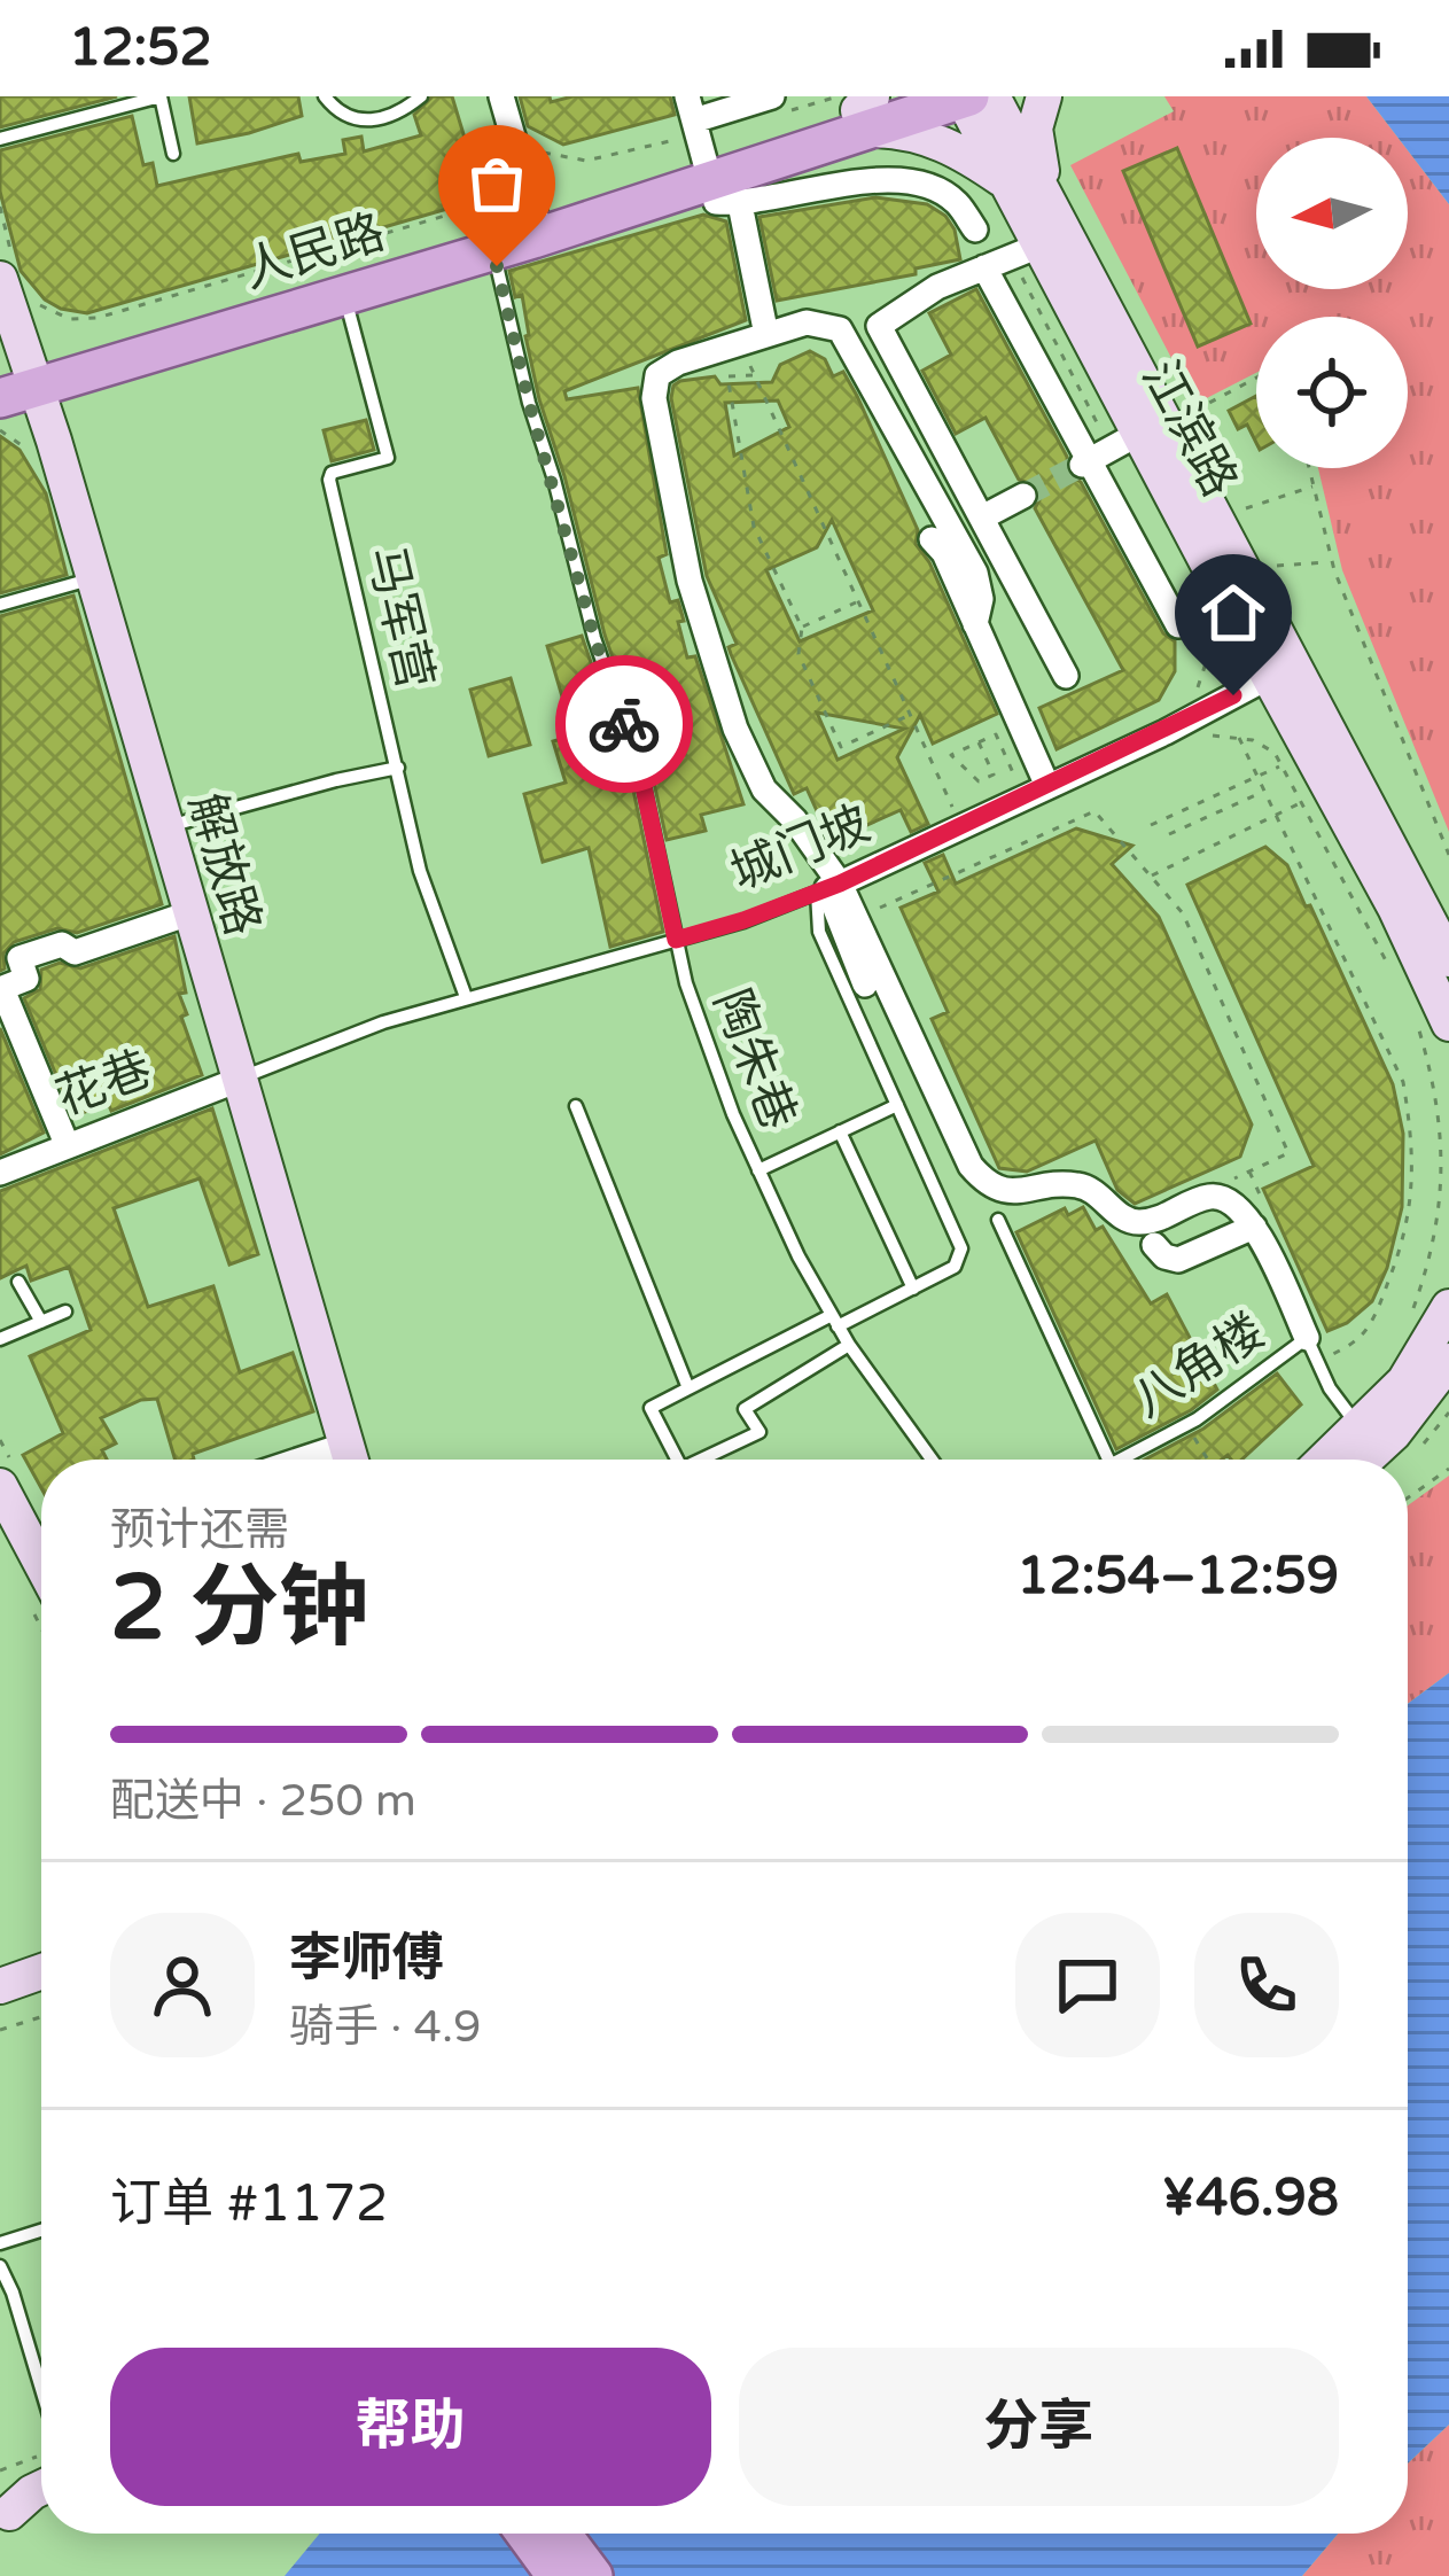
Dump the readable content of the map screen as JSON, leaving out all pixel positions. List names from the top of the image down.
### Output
{
  "streets": {
    "main road": ["人民路", "江滨路", "解放路"],
    "street": ["城门坡", "花巷"],
    "lane": ["马军营", "陶朱巷", "八角楼"]
  },
  "crossings": [
    ["人民路", "江滨路"],
    ["人民路", "马军营"],
    ["人民路", "解放路"],
    ["人民路", "陶朱巷"],
    ["江滨路", "城门坡"],
    ["马军营", "城门坡"],
    ["城门坡", "解放路"],
    ["城门坡", "陶朱巷"],
    ["城门坡", "花巷"],
    ["解放路", "花巷"]
  ],
  "north": "left",
  "page": {
    "status": "12:52",
    "heading": ["2 分钟", "预计还需", "12:54–12:59"],
    "panel": [
      "李师傅",
      "骑手 · 4.9",
      "订单 #1172",
      "¥46.98"
    ],
    "bar": "配送中 · 250 m",
    "buttons": ["帮助", "分享"]
  }
}
